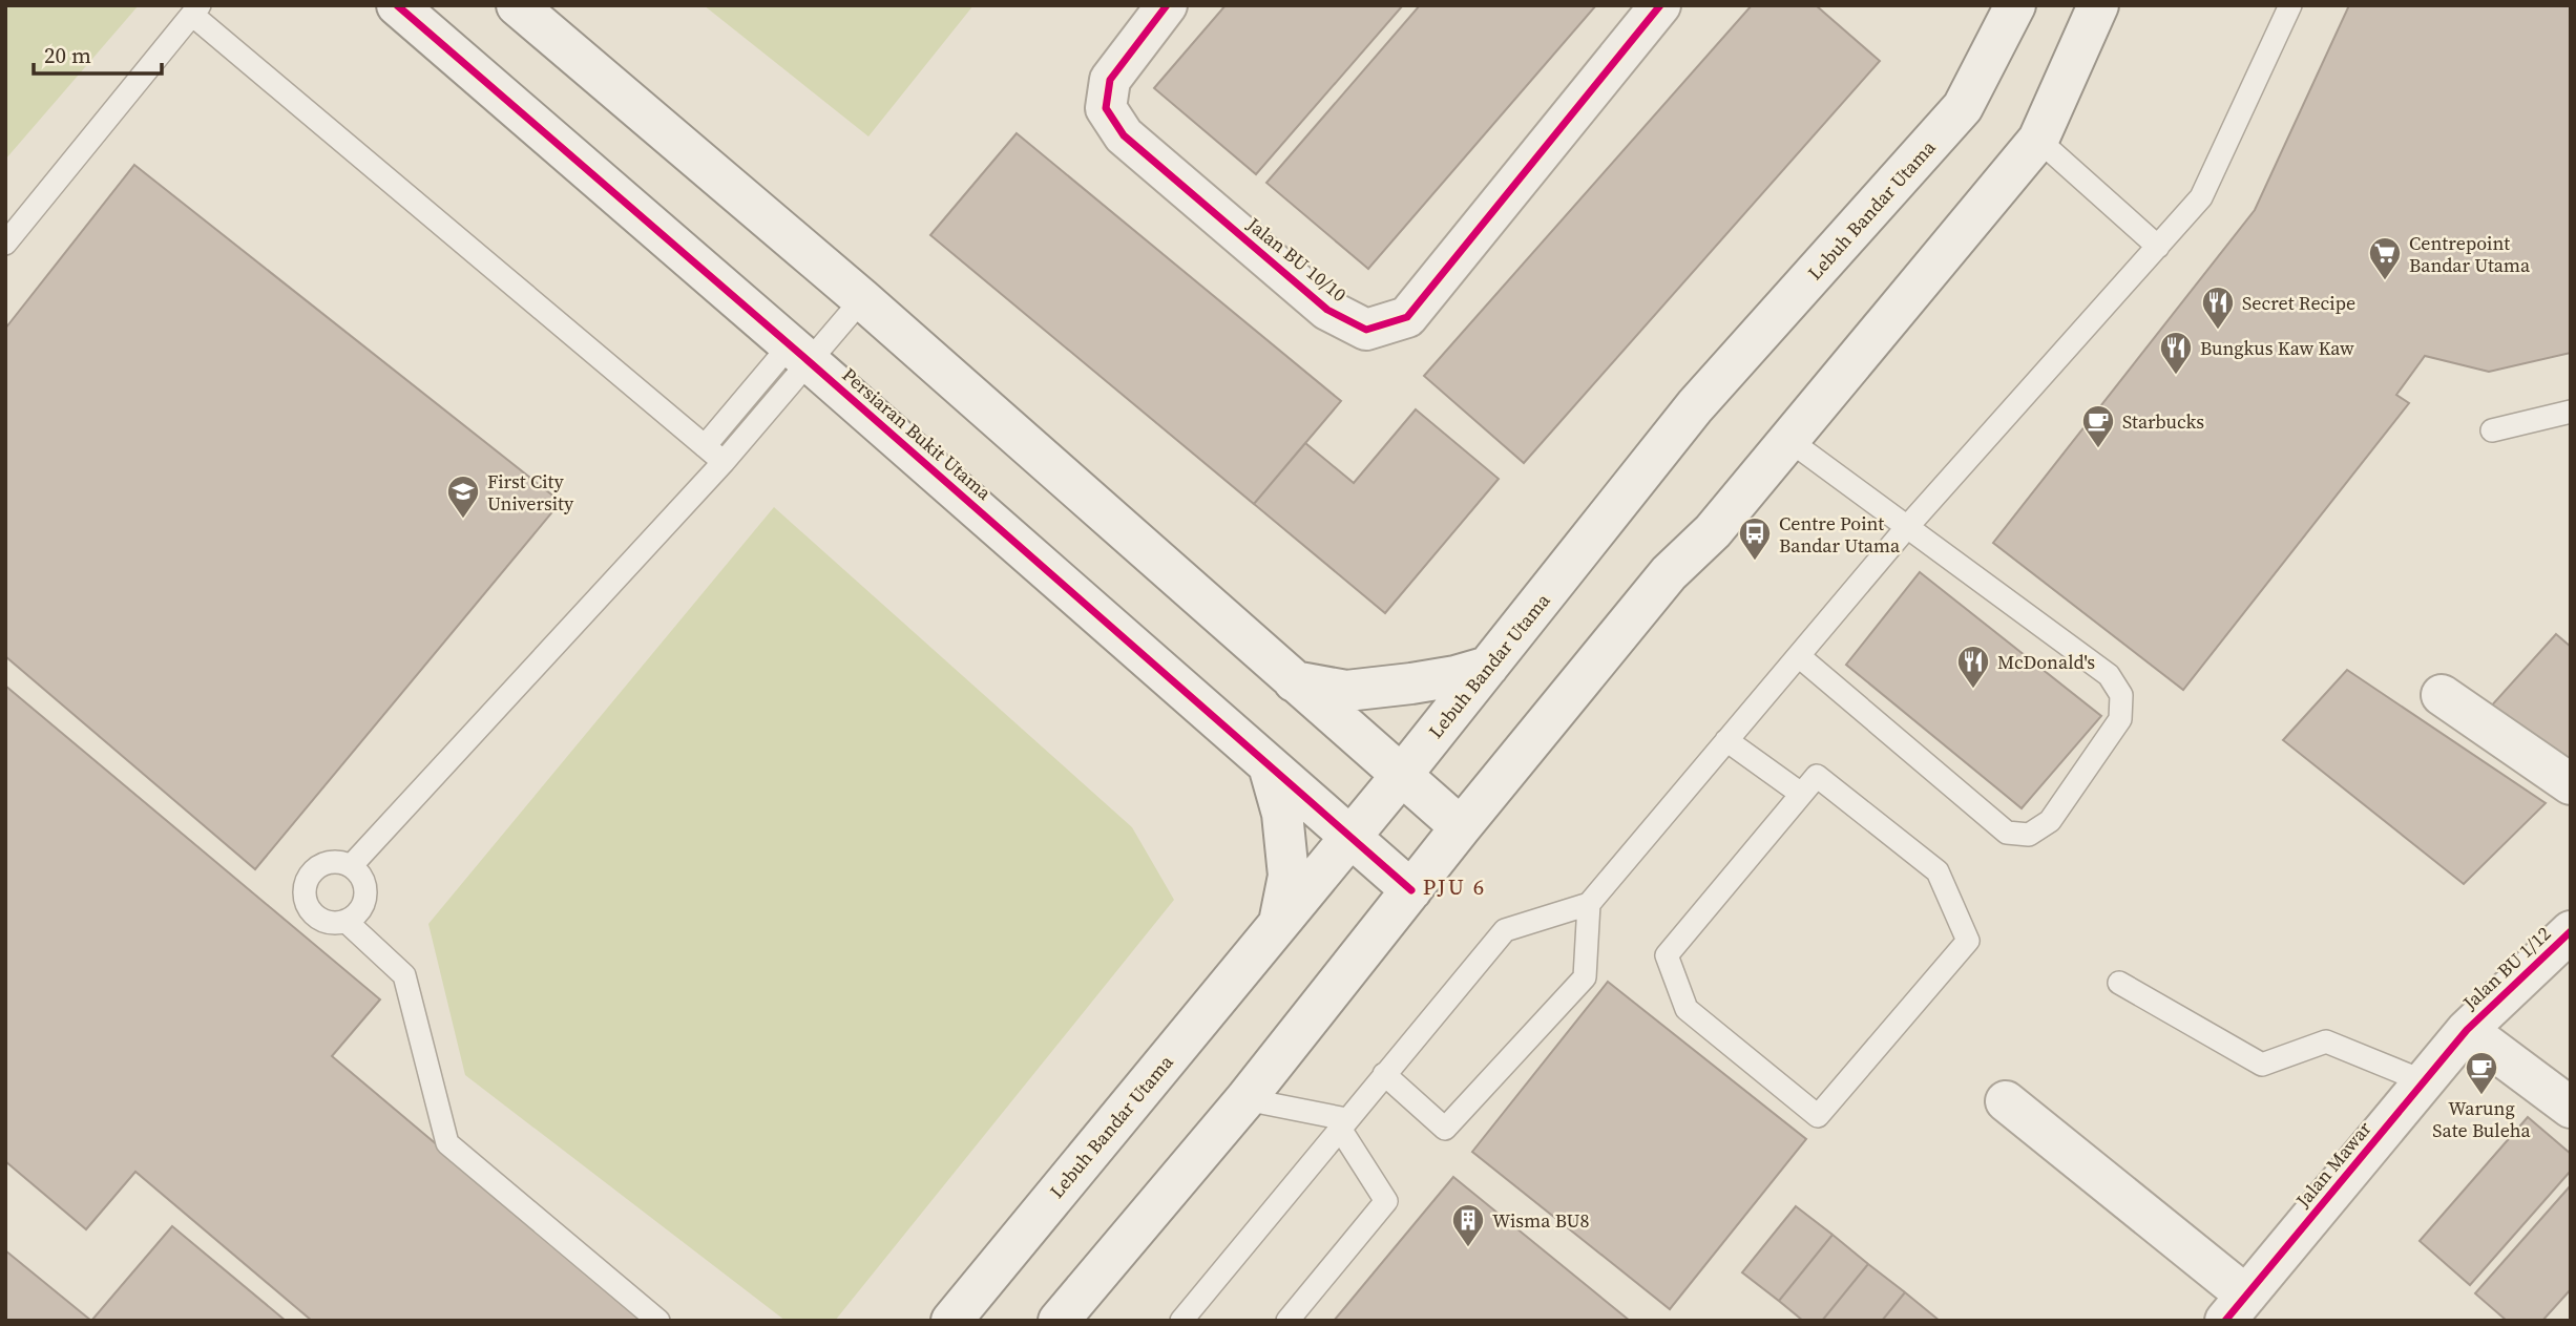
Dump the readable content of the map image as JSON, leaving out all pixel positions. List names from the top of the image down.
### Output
{
  "streets": {
    "street": [
      "Lebuh Bandar Utama",
      "Jalan BU 10/10",
      "Persiaran Bukit Utama",
      "Jalan BU 1/12",
      "Jalan Mawar"
    ]
  },
  "crossings": [
    ["Lebuh Bandar Utama", "Persiaran Bukit Utama"],
    ["Jalan BU 1/12", "Jalan Mawar"]
  ],
  "districts": ["PJU 6"],
  "places": {
    "supermarket": ["Centrepoint Bandar Utama"],
    "restaurant": ["Secret Recipe", "Bungkus Kaw Kaw", "McDonald's"],
    "cafe": ["Starbucks", "Warung Sate Buleha"],
    "school or university": ["First City University"],
    "bus stop": ["Centre Point Bandar Utama"],
    "building": ["Wisma BU8"]
  },
  "scale_bar": "20 m"
}
